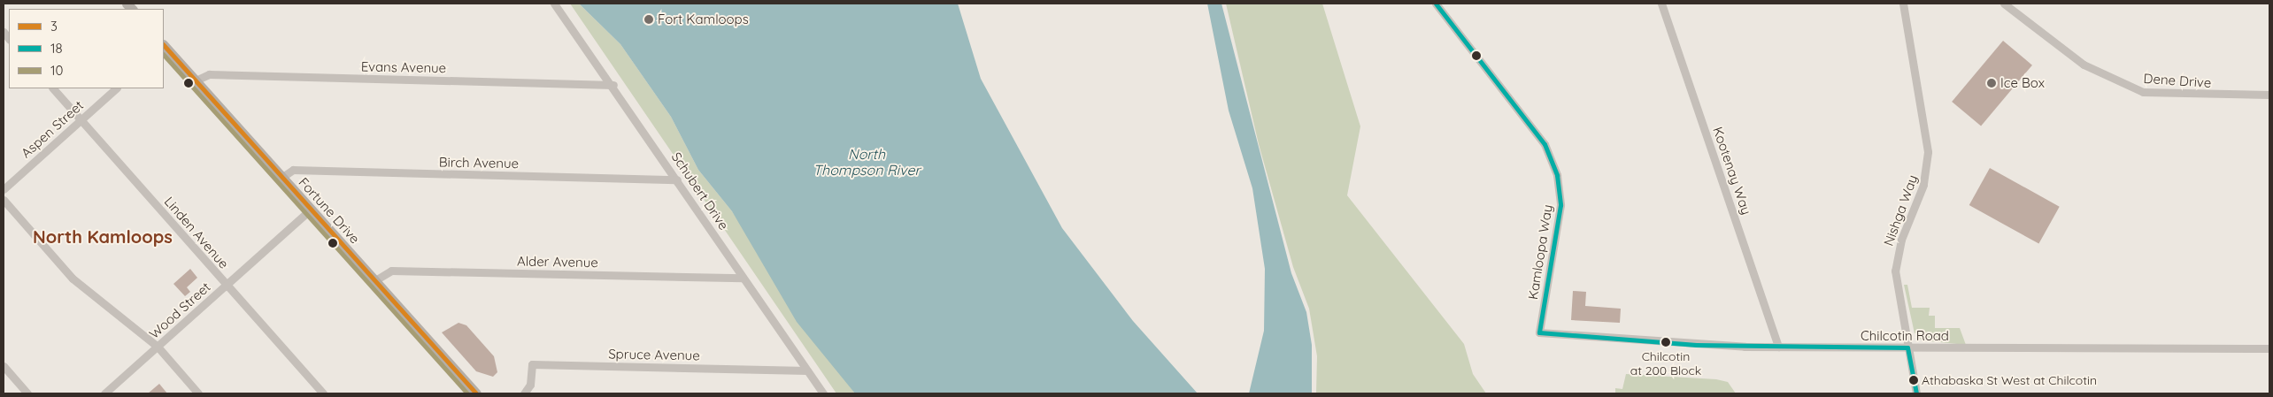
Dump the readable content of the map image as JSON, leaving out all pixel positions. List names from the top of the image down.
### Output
{
  "streets": {
    "main road": ["Fortune Drive"],
    "street": [
      "Evans Avenue",
      "Dene Drive",
      "Aspen Street",
      "Birch Avenue",
      "Kootenay Way",
      "Schubert Drive",
      "Nishga Way",
      "Linden Avenue",
      "Kamloopa Way",
      "Alder Avenue",
      "Wood Street",
      "Chilcotin Road",
      "Spruce Avenue"
    ]
  },
  "crossings": [
    ["Evans Avenue", "Schubert Drive"],
    ["Evans Avenue", "Fortune Drive"],
    ["Aspen Street", "Linden Avenue"],
    ["Birch Avenue", "Schubert Drive"],
    ["Birch Avenue", "Fortune Drive"],
    ["Kootenay Way", "Chilcotin Road"],
    ["Schubert Drive", "Alder Avenue"],
    ["Schubert Drive", "Spruce Avenue"],
    ["Fortune Drive", "Alder Avenue"],
    ["Fortune Drive", "Wood Street"],
    ["Nishga Way", "Chilcotin Road"],
    ["Linden Avenue", "Wood Street"],
    ["Kamloopa Way", "Chilcotin Road"]
  ],
  "districts": ["North Kamloops"],
  "water": ["North Thompson River"],
  "places": [
    "Fort Kamloops",
    "Ice Box",
    "Chilcotin at 200 Block",
    "Athabaska St West at Chilcotin"
  ],
  "lines": ["transit line 18", "transit line 3", "transit line 10"],
  "legend": ["3", "18", "10"]
}
